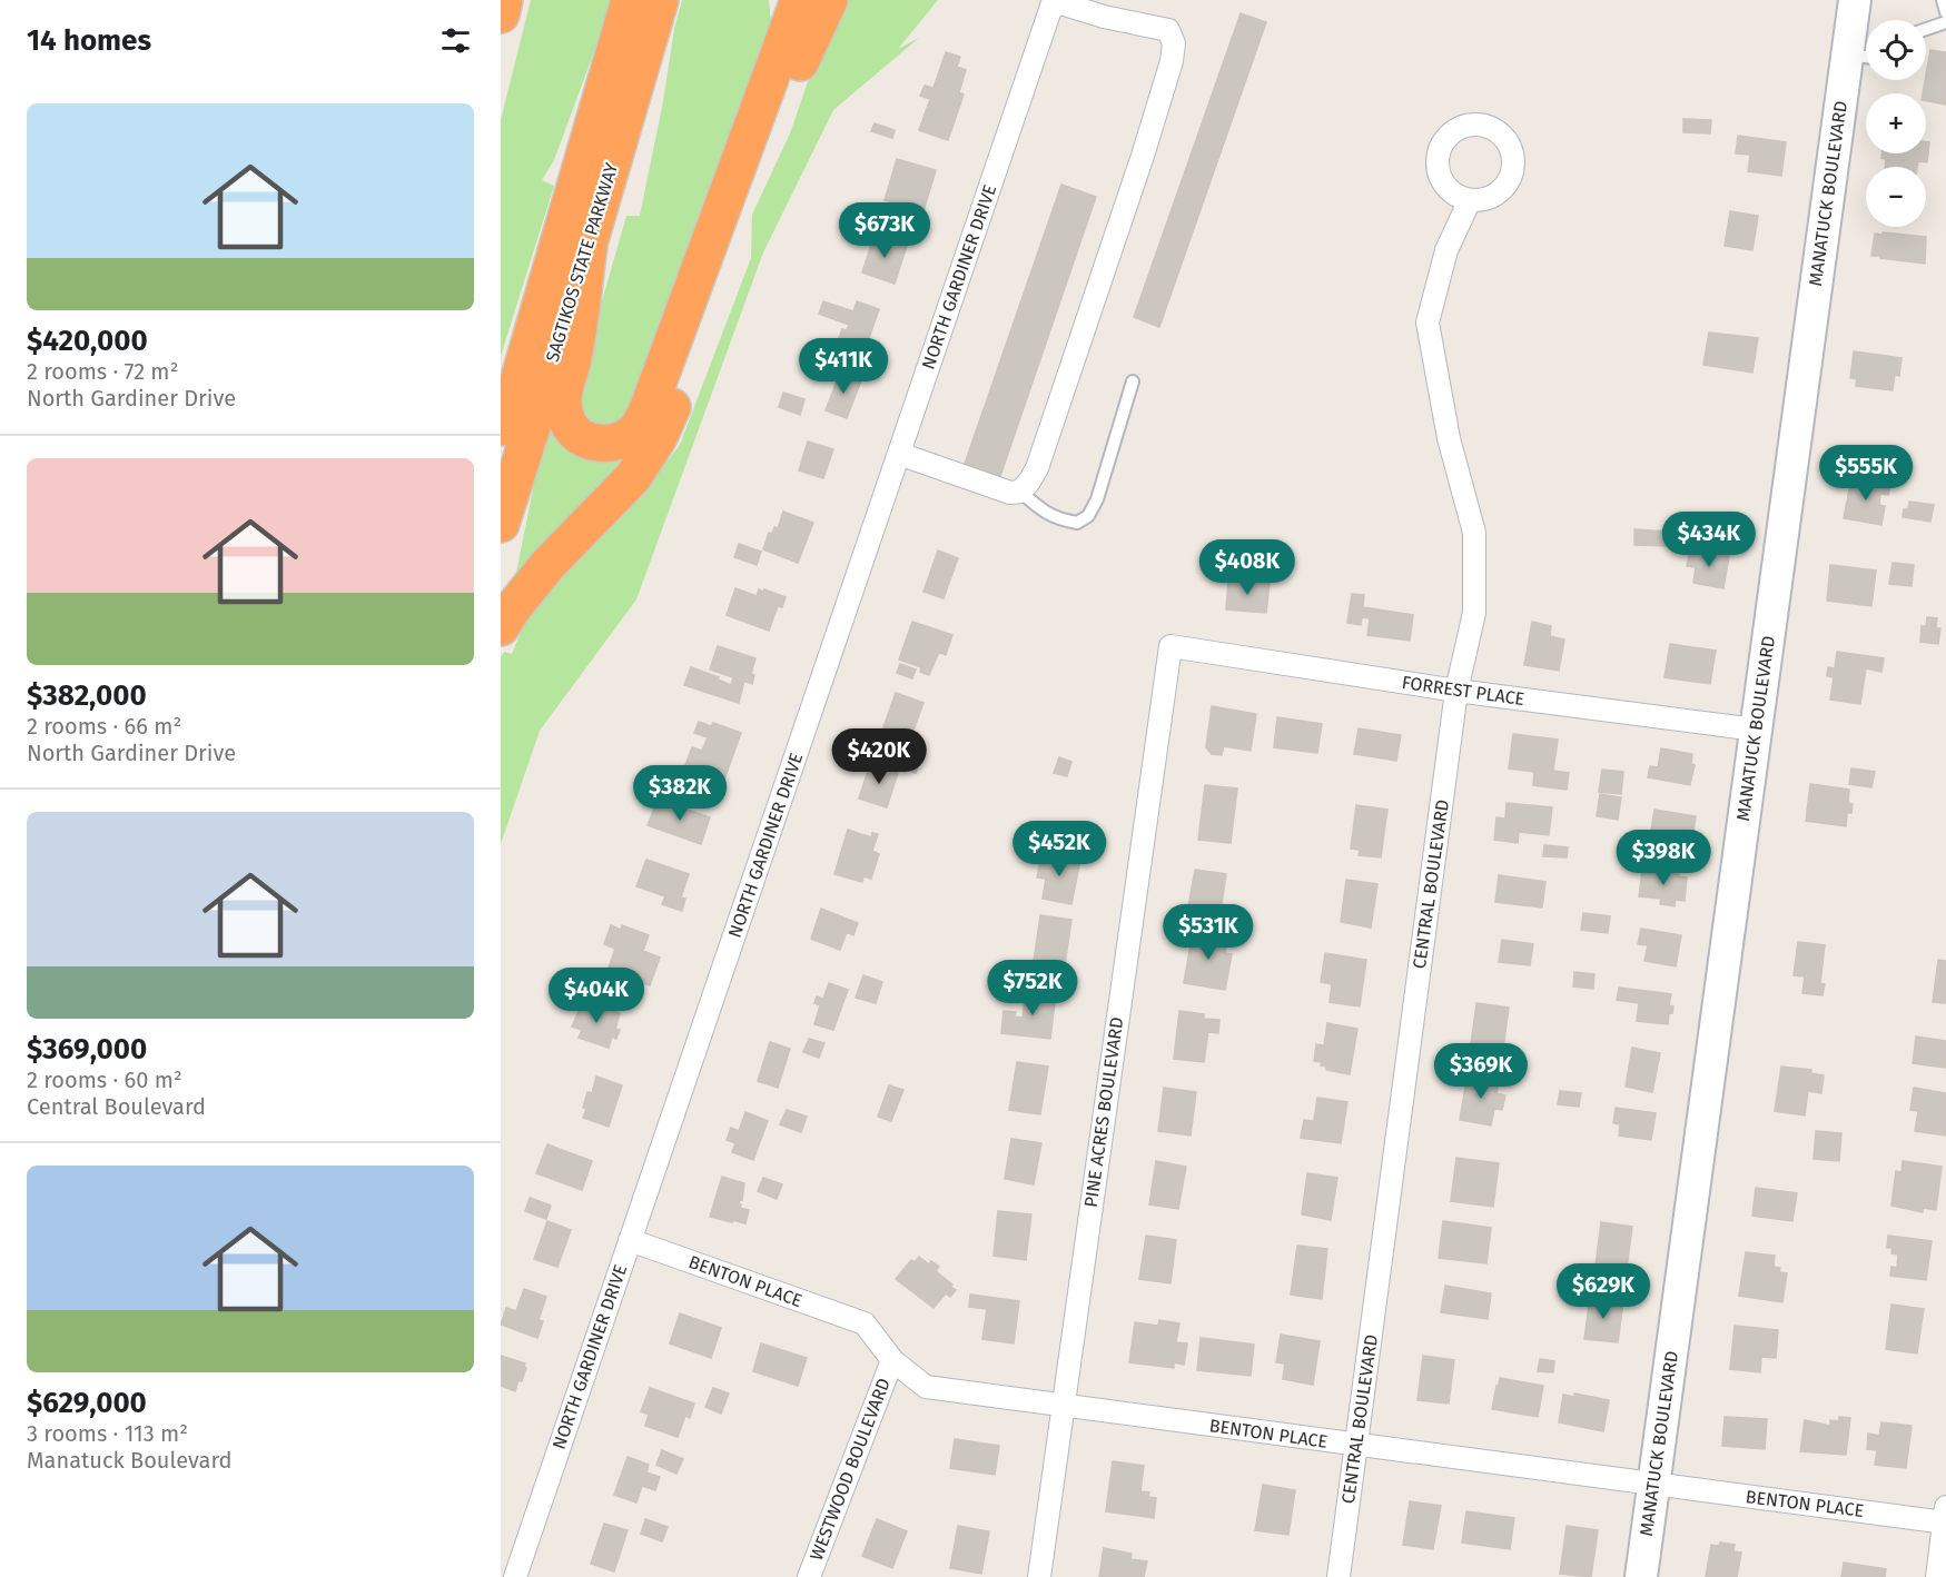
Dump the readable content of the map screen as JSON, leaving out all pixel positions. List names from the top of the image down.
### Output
{
  "streets": {
    "highway": ["SAGTIKOS STATE PARKWAY"],
    "street": [
      "MANATUCK BOULEVARD",
      "NORTH GARDINER DRIVE",
      "FORREST PLACE",
      "CENTRAL BOULEVARD",
      "PINE ACRES BOULEVARD",
      "BENTON PLACE",
      "WESTWOOD BOULEVARD"
    ]
  },
  "crossings": [
    ["MANATUCK BOULEVARD", "FORREST PLACE"],
    ["MANATUCK BOULEVARD", "BENTON PLACE"],
    ["NORTH GARDINER DRIVE", "BENTON PLACE"],
    ["FORREST PLACE", "CENTRAL BOULEVARD"],
    ["FORREST PLACE", "PINE ACRES BOULEVARD"],
    ["CENTRAL BOULEVARD", "BENTON PLACE"],
    ["PINE ACRES BOULEVARD", "BENTON PLACE"],
    ["BENTON PLACE", "WESTWOOD BOULEVARD"]
  ],
  "page": {
    "heading": "14 homes",
    "map_buttons": ["+", "−"],
    "list": [
      {
        "name": "$420,000",
        "note": "2 rooms · 72 m² · North Gardiner Drive"
      },
      {
        "name": "$382,000",
        "note": "2 rooms · 66 m² · North Gardiner Drive"
      },
      {
        "name": "$369,000",
        "note": "2 rooms · 60 m² · Central Boulevard"
      },
      {
        "name": "$629,000",
        "note": "3 rooms · 113 m² · Manatuck Boulevard"
      }
    ],
    "price": [
      "$673K",
      "$411K",
      "$555K",
      "$434K",
      "$408K",
      "$420K",
      "$382K",
      "$452K",
      "$398K",
      "$531K",
      "$752K",
      "$404K",
      "$369K",
      "$629K"
    ]
  }
}
